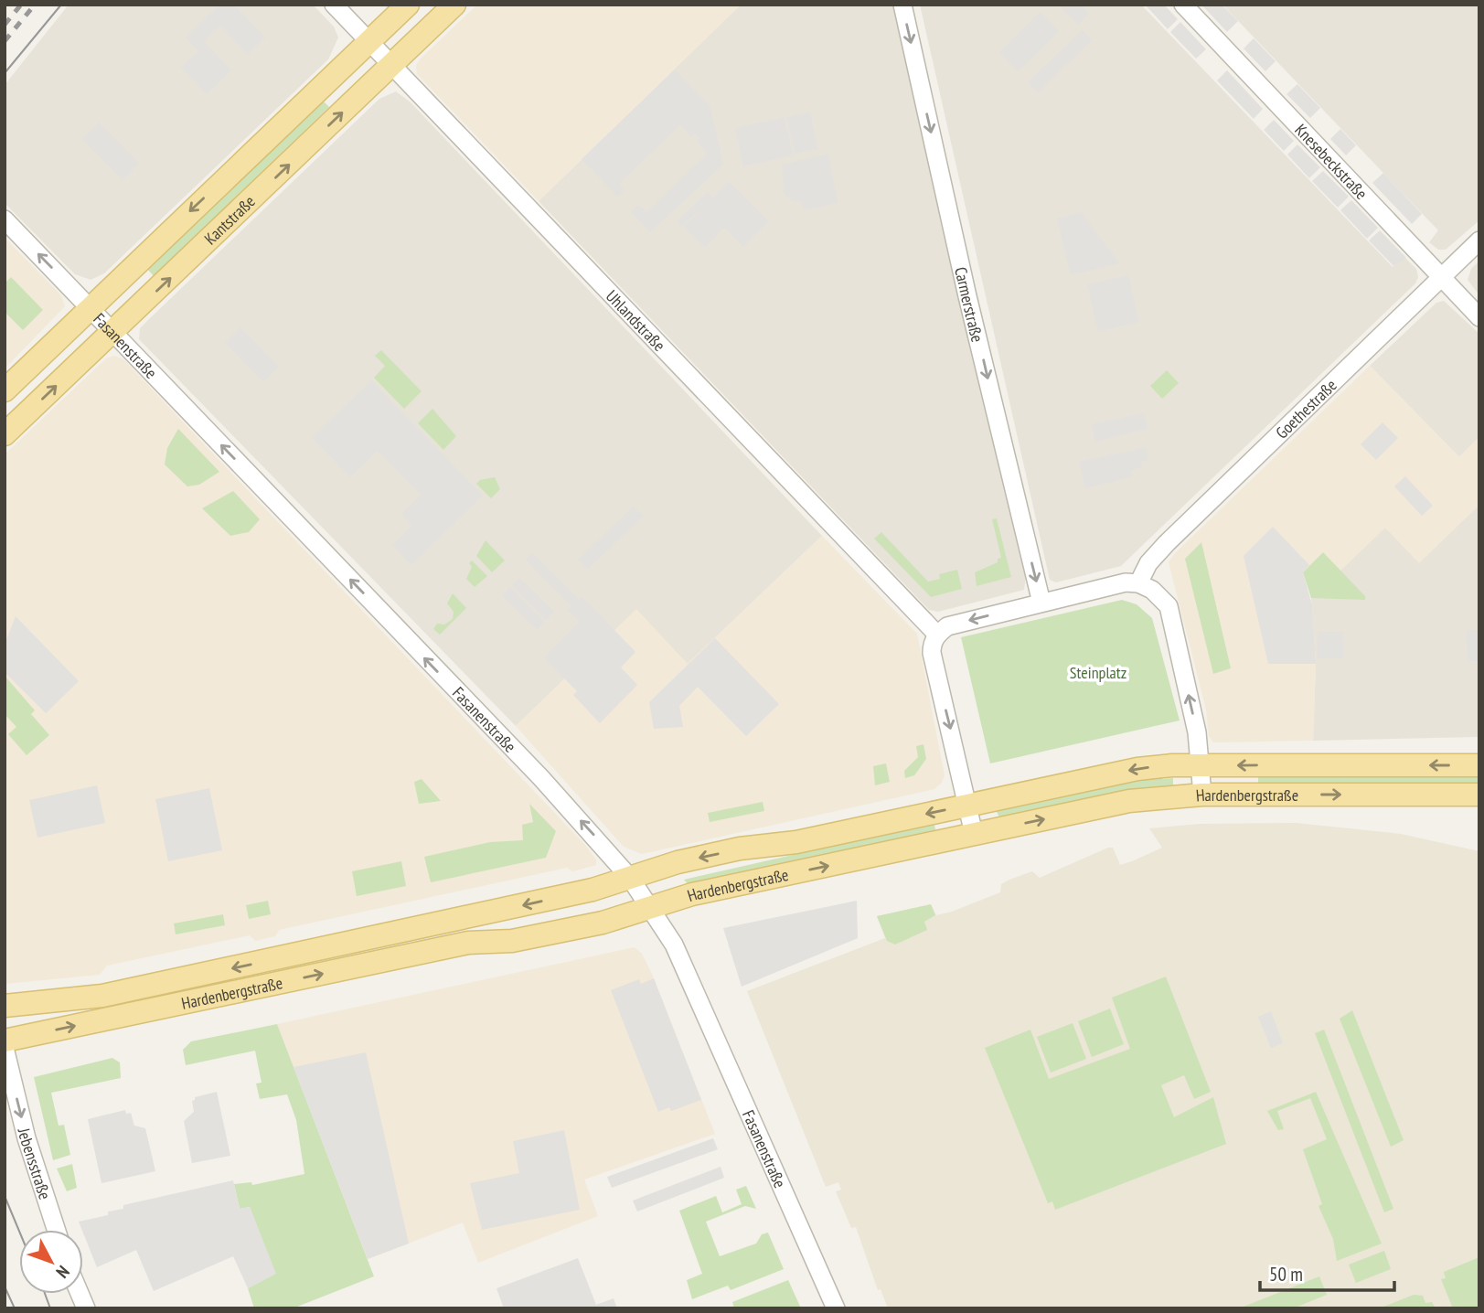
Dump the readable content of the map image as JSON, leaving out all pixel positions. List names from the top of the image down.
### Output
{
  "streets": {
    "main road": ["Kantstraße", "Hardenbergstraße"],
    "street": [
      "Knesebeckstraße",
      "Carmerstraße",
      "Uhlandstraße",
      "Fasanenstraße",
      "Goethestraße",
      "Jebensstraße"
    ]
  },
  "crossings": [
    ["Knesebeckstraße", "Goethestraße"],
    ["Kantstraße", "Uhlandstraße"],
    ["Kantstraße", "Fasanenstraße"],
    ["Fasanenstraße", "Hardenbergstraße"]
  ],
  "one_way": ["Carmerstraße", "Fasanenstraße", "Jebensstraße"],
  "parks": ["Steinplatz"],
  "scale_bar": "50 m",
  "north": "bottom right"
}
